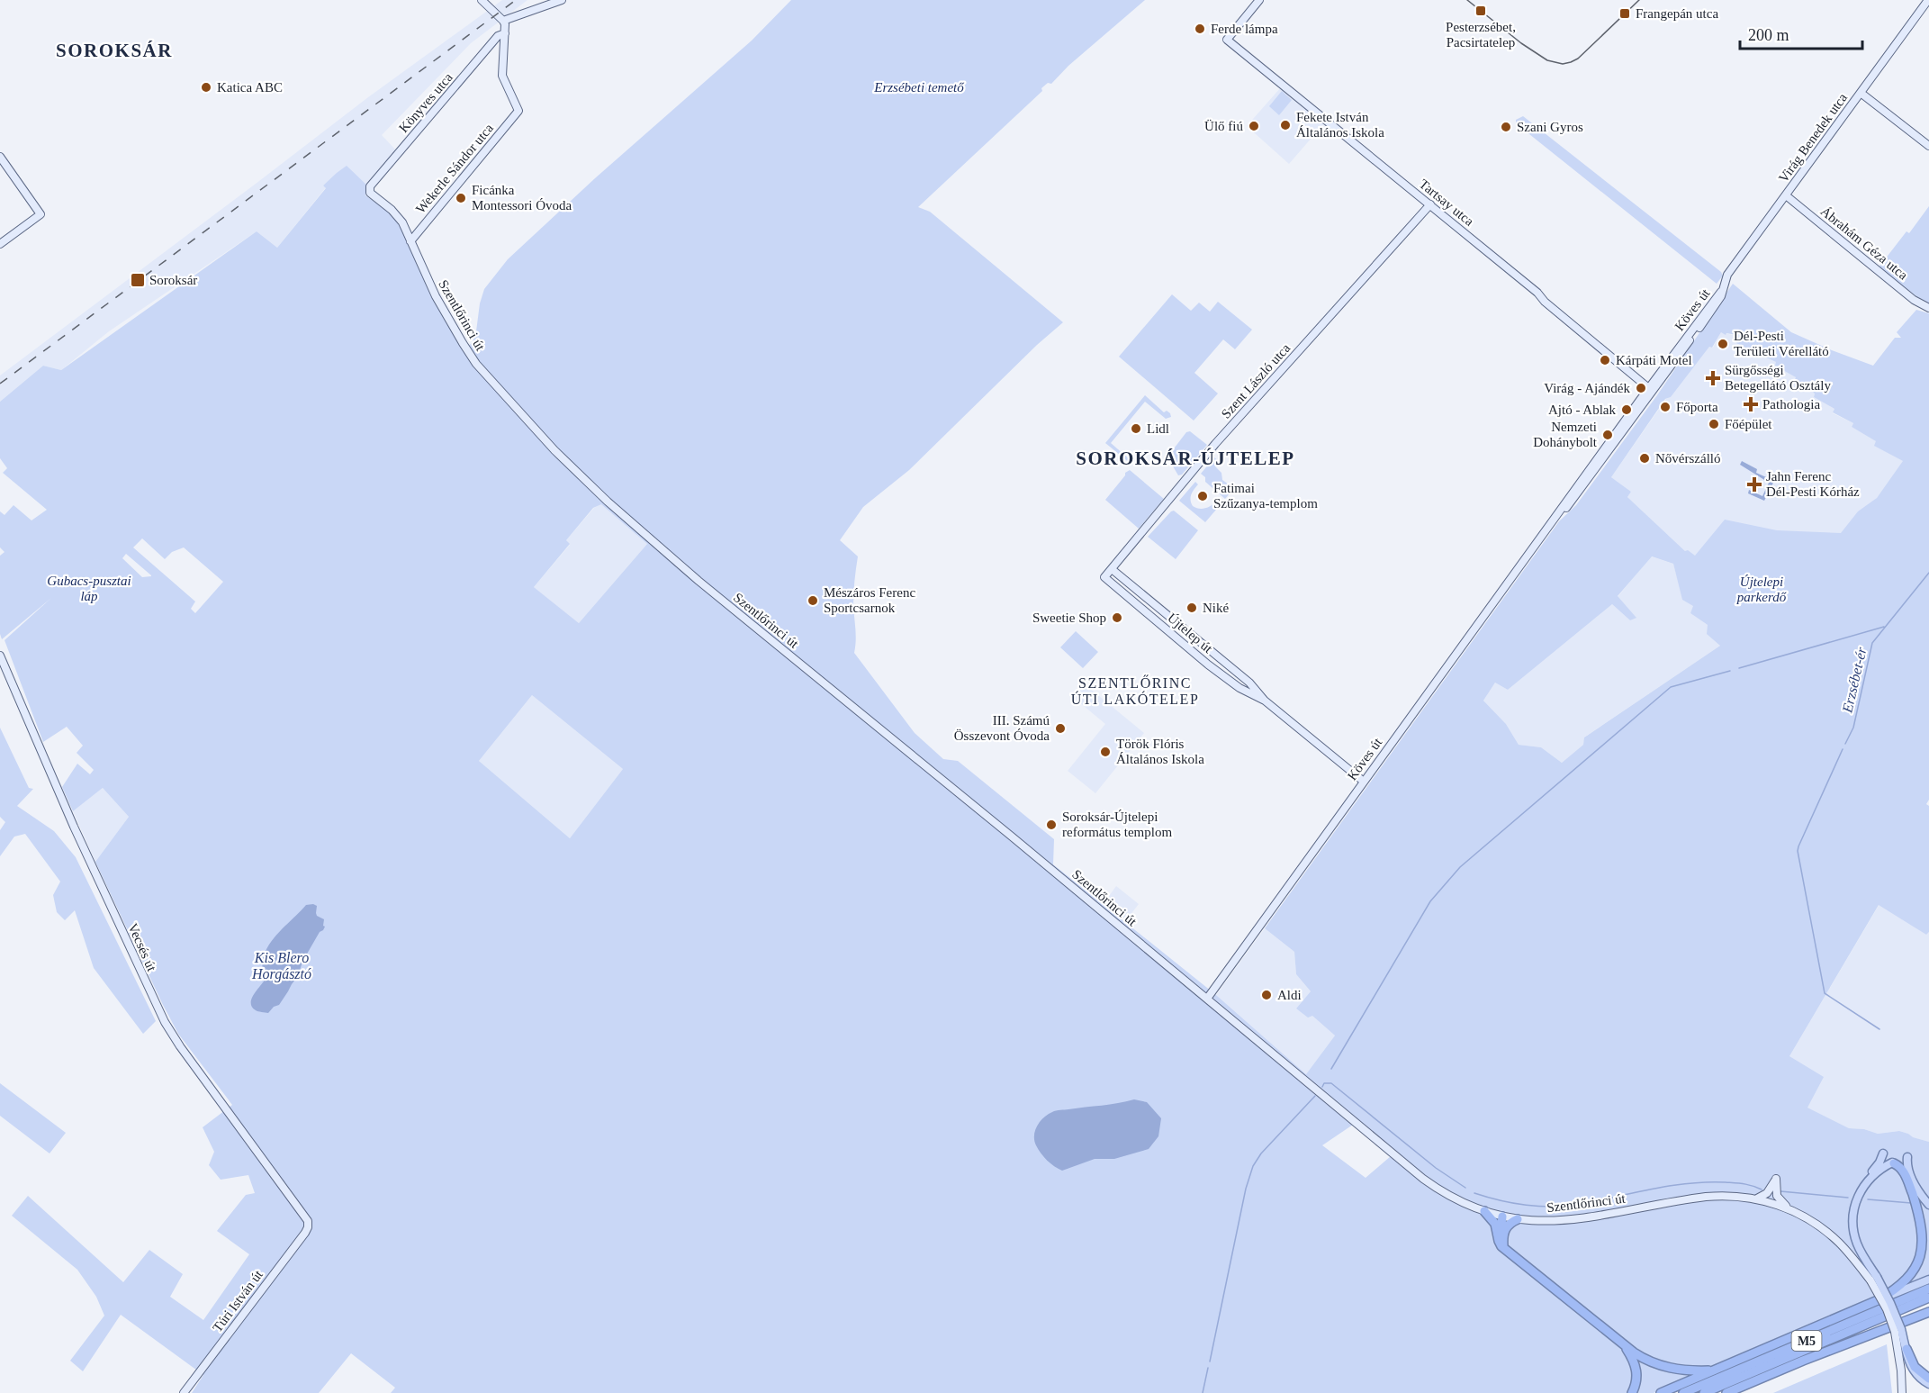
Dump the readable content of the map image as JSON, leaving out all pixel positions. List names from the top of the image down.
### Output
{
  "streets": {
    "highway": ["M5"],
    "street": [
      "Könyves utca",
      "Virág Benedek utca",
      "Wekerle Sándor utca",
      "Tartsay utca",
      "Ábrahám Géza utca",
      "Köves út",
      "Szentlőrinci út",
      "Szent László utca",
      "Újtelep út",
      "Vecsés út",
      "Túri István út"
    ]
  },
  "crossings": [
    ["Könyves utca", "Wekerle Sándor utca"],
    ["Könyves utca", "Szentlőrinci út"],
    ["Virág Benedek utca", "Ábrahám Géza utca"],
    ["Virág Benedek utca", "Köves út"],
    ["Wekerle Sándor utca", "Szentlőrinci út"],
    ["Tartsay utca", "Köves út"],
    ["Tartsay utca", "Szent László utca"],
    ["Köves út", "Szentlőrinci út"],
    ["Köves út", "Újtelep út"],
    ["Szent László utca", "Újtelep út"],
    ["Vecsés út", "Túri István út"]
  ],
  "districts": ["SOROKSÁR", "SOROKSÁR-ÚJTELEP", "SZENTLŐRINC ÚTI LAKÓTELEP"],
  "water": ["Erzsébet-ér", "Kis Blero Horgásztó"],
  "parks": ["Erzsébeti temető", "Gubacs-pusztai láp", "Újtelepi parkerdő"],
  "places": {
    "transit": ["Pesterzsébet, Pacsirtatelep", "Frangepán utca", "Soroksár"],
    "other": [
      "Ferde lámpa",
      "Katica ABC",
      "Fekete István Általános Iskola",
      "Ülő fiú",
      "Szani Gyros",
      "Ficánka Montessori Óvoda",
      "Dél-Pesti Területi Vérellátó",
      "Kárpáti Motel",
      "Virág - Ajándék",
      "Főporta",
      "Ajtó - Ablak",
      "Főépület",
      "Lidl",
      "Nemzeti Dohánybolt",
      "Nővérszálló",
      "Fatimai Szűzanya-templom",
      "Mészáros Ferenc Sportcsarnok",
      "Niké",
      "Sweetie Shop",
      "III. Számú Összevont Óvoda",
      "Török Flóris Általános Iskola",
      "Soroksár-Újtelepi református templom",
      "Aldi"
    ],
    "health": ["Sürgősségi Betegellátó Osztály", "Pathologia", "Jahn Ferenc Dél-Pesti Kórház"]
  },
  "scale_bar": "200 m"
}
